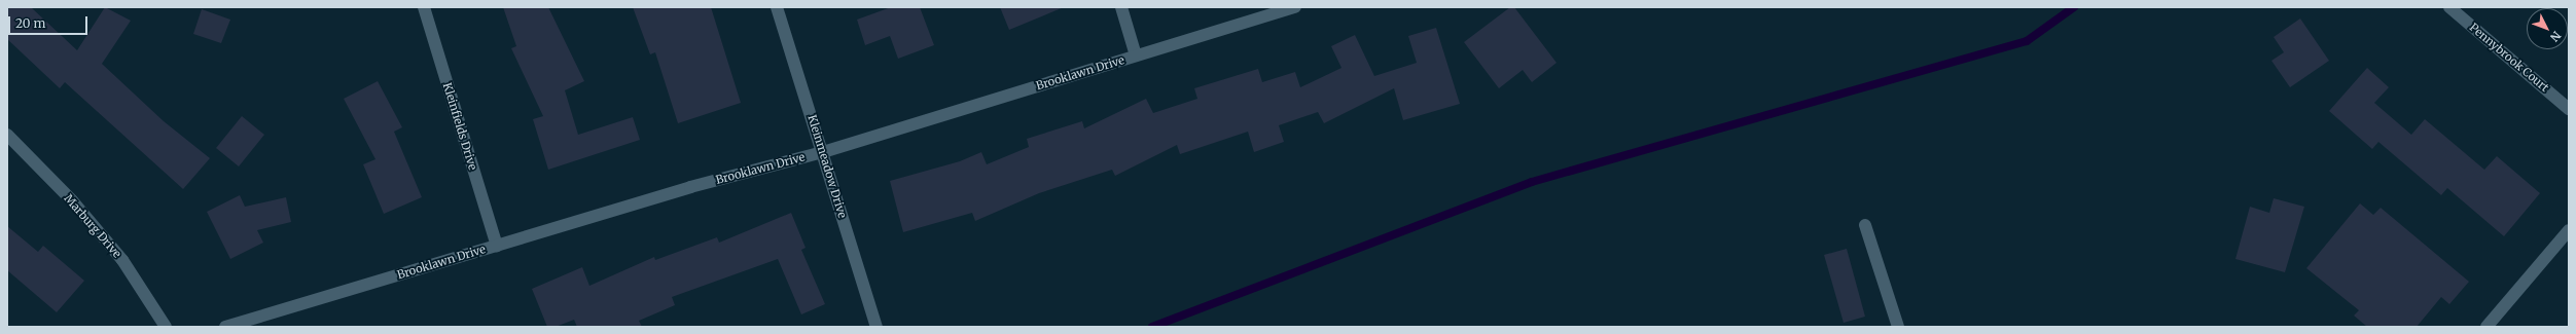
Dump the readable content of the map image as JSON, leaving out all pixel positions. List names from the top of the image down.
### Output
{
  "streets": {
    "street": [
      "Pennybrook Court",
      "Brooklawn Drive",
      "Kleinfields Drive",
      "Kleinmeadow Drive",
      "Marburg Drive"
    ]
  },
  "crossings": [
    ["Brooklawn Drive", "Kleinfields Drive"],
    ["Brooklawn Drive", "Kleinmeadow Drive"]
  ],
  "scale_bar": "20 m",
  "north": "bottom right"
}
